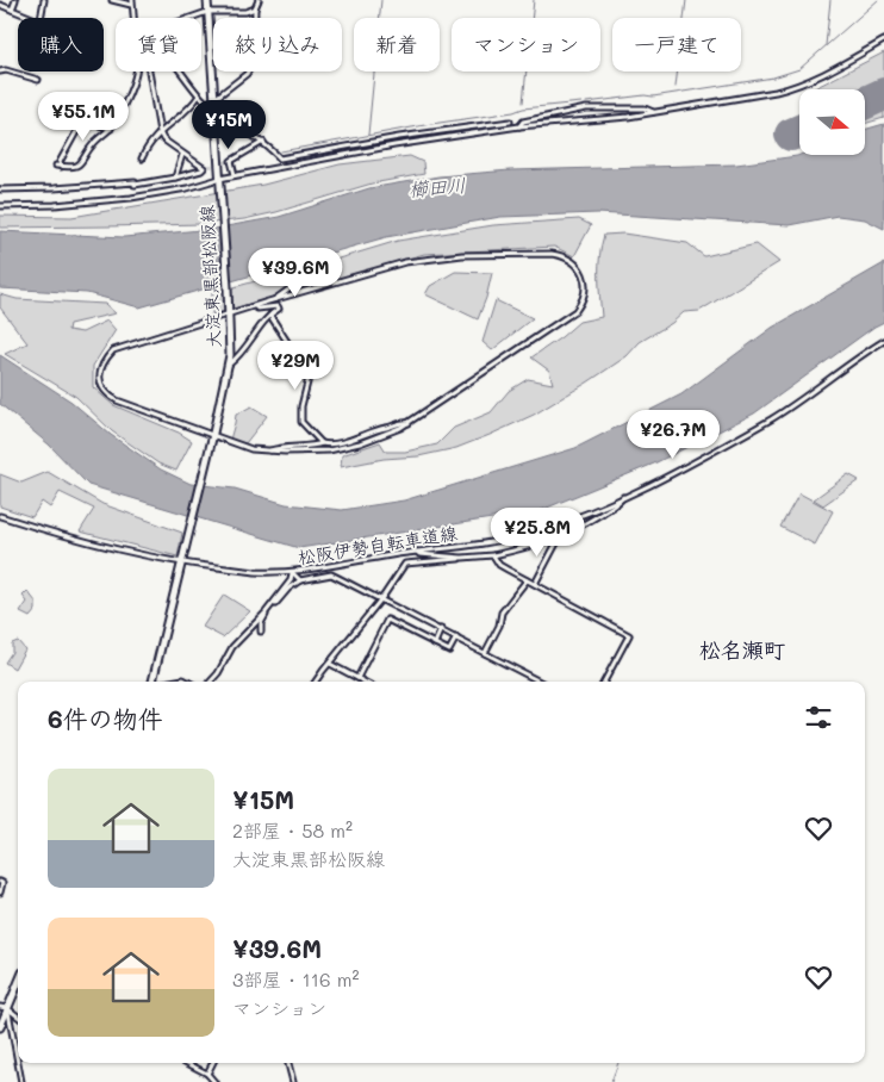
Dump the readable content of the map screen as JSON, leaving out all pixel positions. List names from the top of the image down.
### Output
{
  "streets": {
    "main road": ["大淀東黒部松阪線"],
    "street": ["松阪伊勢自転車道線"]
  },
  "crossings": [
    ["大淀東黒部松阪線", "松阪伊勢自転車道線"]
  ],
  "districts": ["松名瀬町"],
  "water": ["櫛田川"],
  "north": "right",
  "page": {
    "chip": [
      "購入",
      "賃貸",
      "絞り込み",
      "新着",
      "マンション",
      "一戸建て"
    ],
    "price": [
      "¥55.1M",
      "¥15M",
      "¥39.6M",
      "¥29M",
      "¥26.7M",
      "¥25.8M"
    ],
    "heading": "6件の物件",
    "list": [
      {
        "name": "¥15M",
        "note": "2部屋 · 58 m² · 大淀東黒部松阪線"
      },
      {
        "name": "¥39.6M",
        "note": "3部屋 · 116 m² · マンション"
      }
    ]
  }
}
